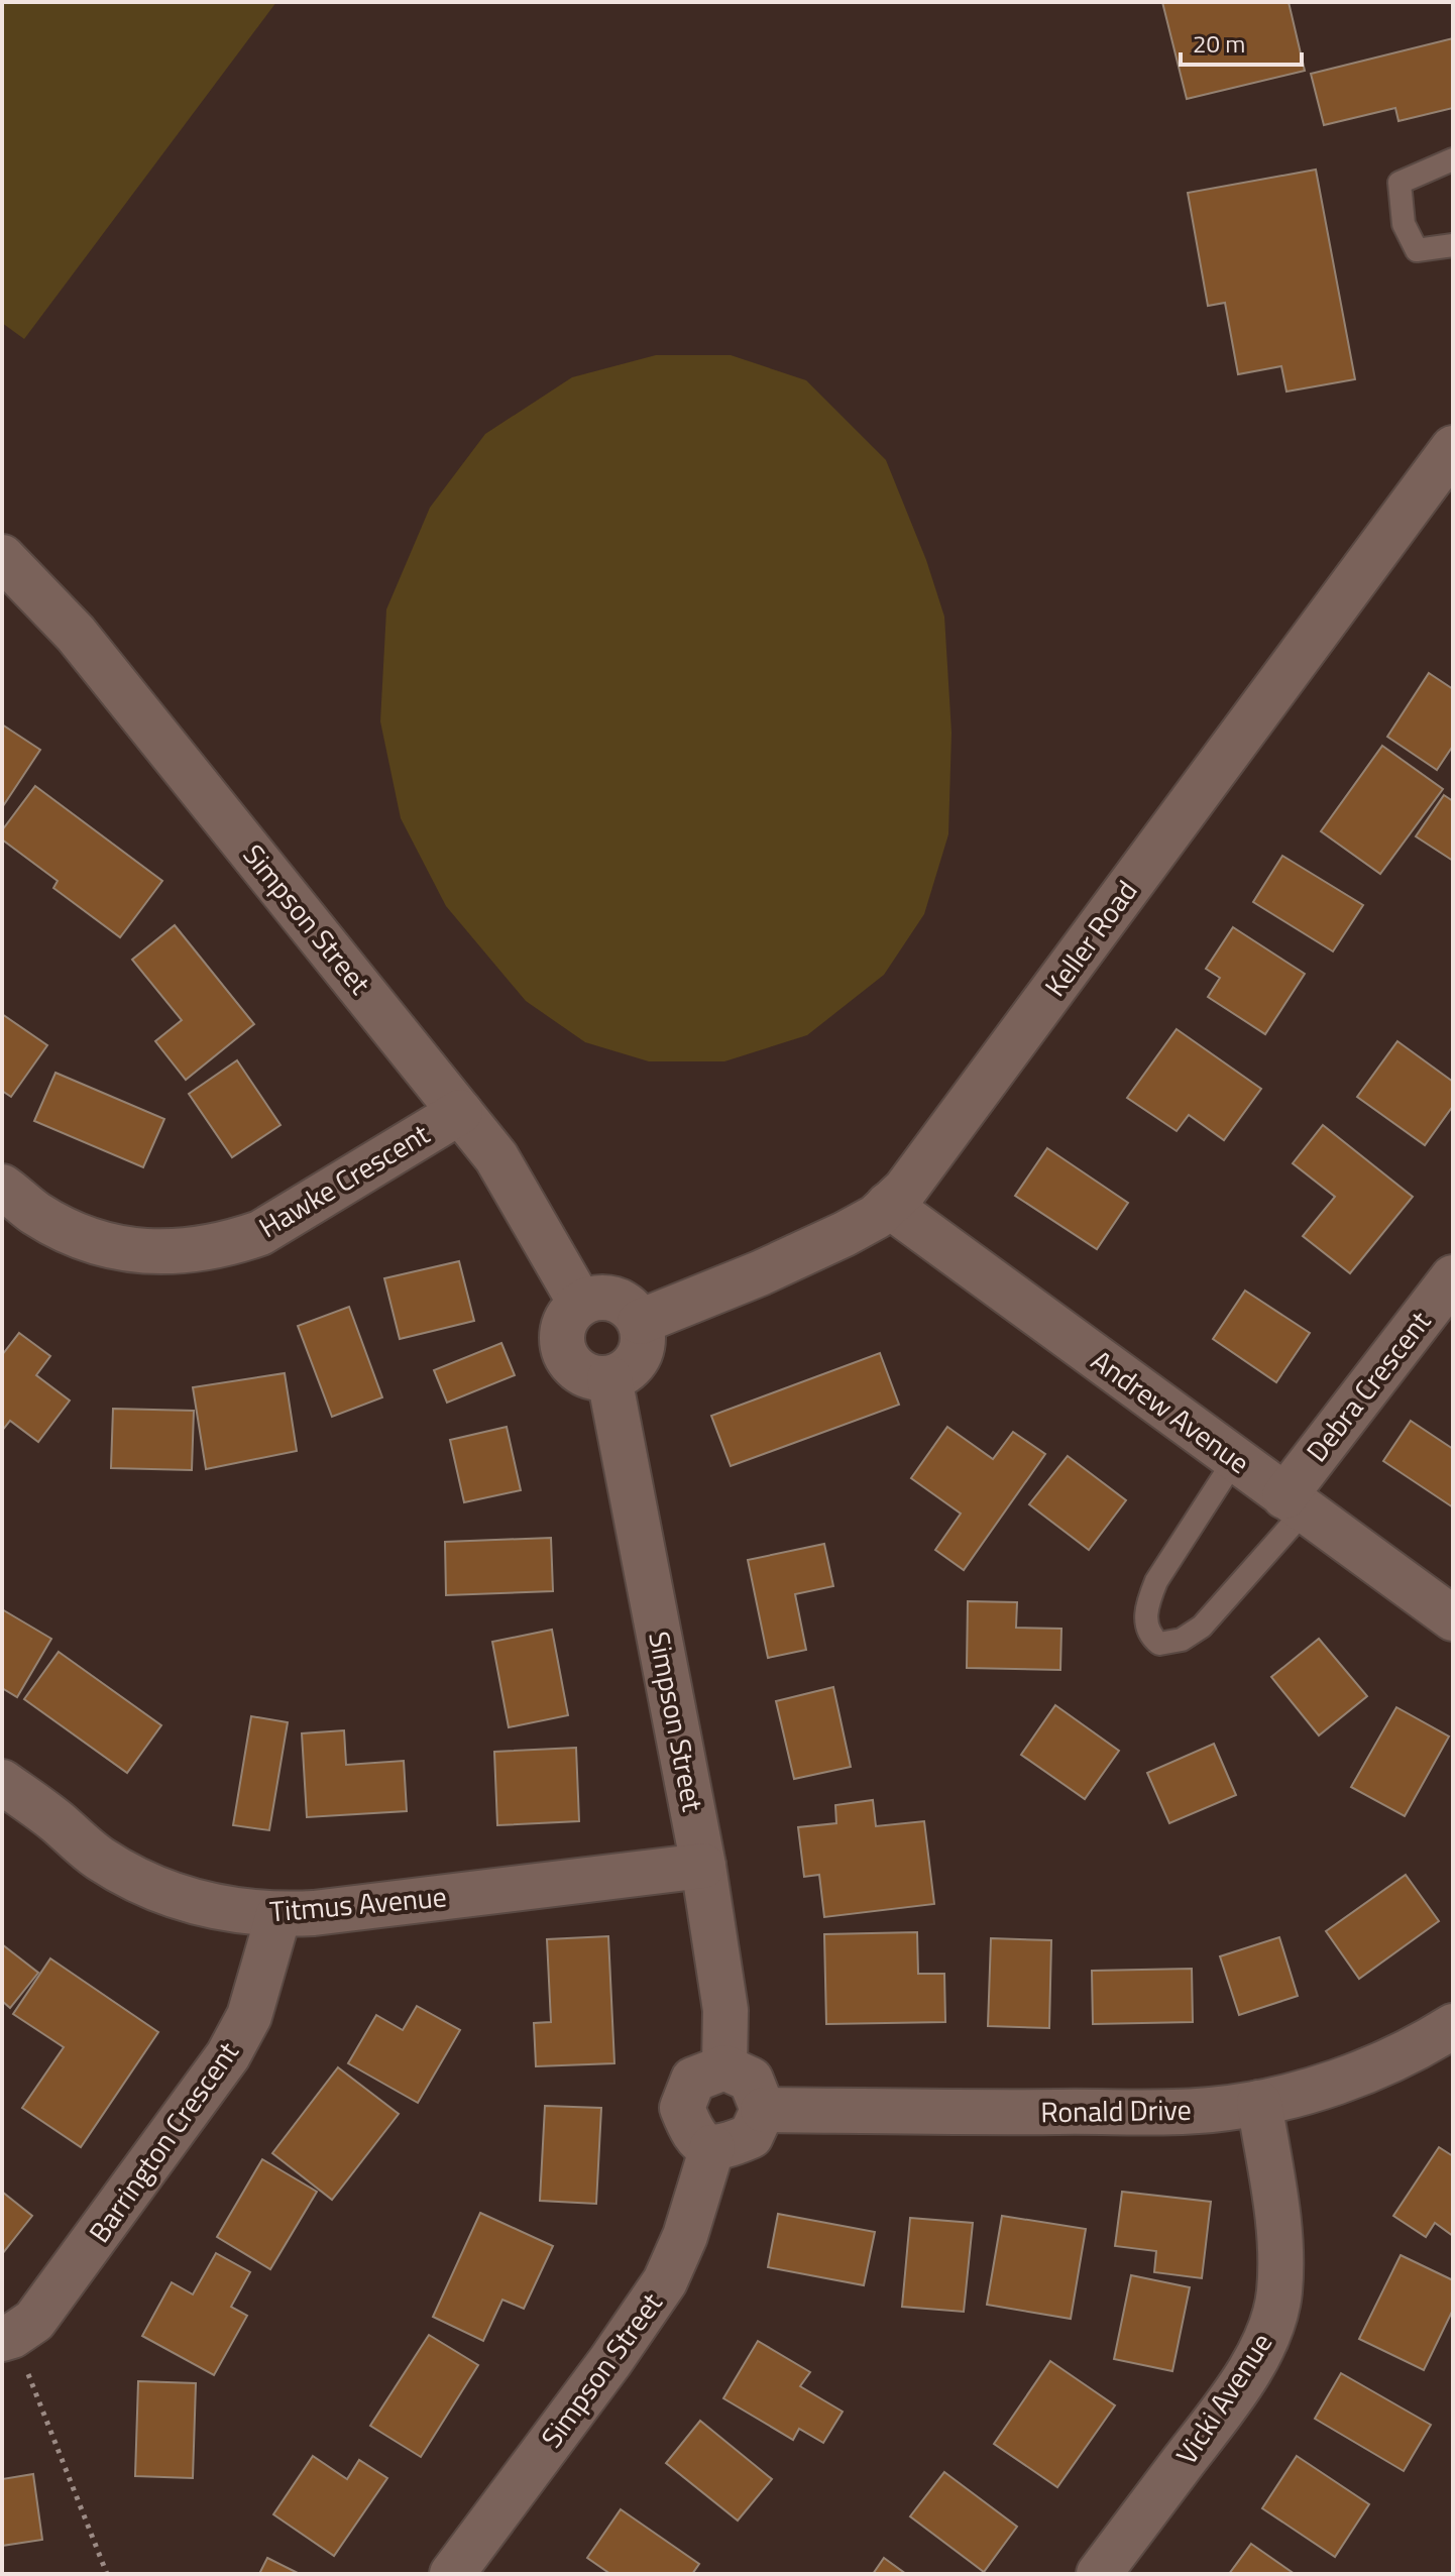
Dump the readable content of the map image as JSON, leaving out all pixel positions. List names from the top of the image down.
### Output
{
  "streets": {
    "street": [
      "Simpson Street",
      "Keller Road",
      "Hawke Crescent",
      "Debra Crescent",
      "Andrew Avenue",
      "Titmus Avenue",
      "Ronald Drive",
      "Barrington Crescent",
      "Vicki Avenue"
    ]
  },
  "crossings": [
    ["Simpson Street", "Keller Road"],
    ["Simpson Street", "Hawke Crescent"],
    ["Simpson Street", "Titmus Avenue"],
    ["Simpson Street", "Ronald Drive"],
    ["Keller Road", "Andrew Avenue"],
    ["Debra Crescent", "Andrew Avenue"],
    ["Titmus Avenue", "Barrington Crescent"],
    ["Ronald Drive", "Vicki Avenue"]
  ],
  "scale_bar": "20 m"
}
